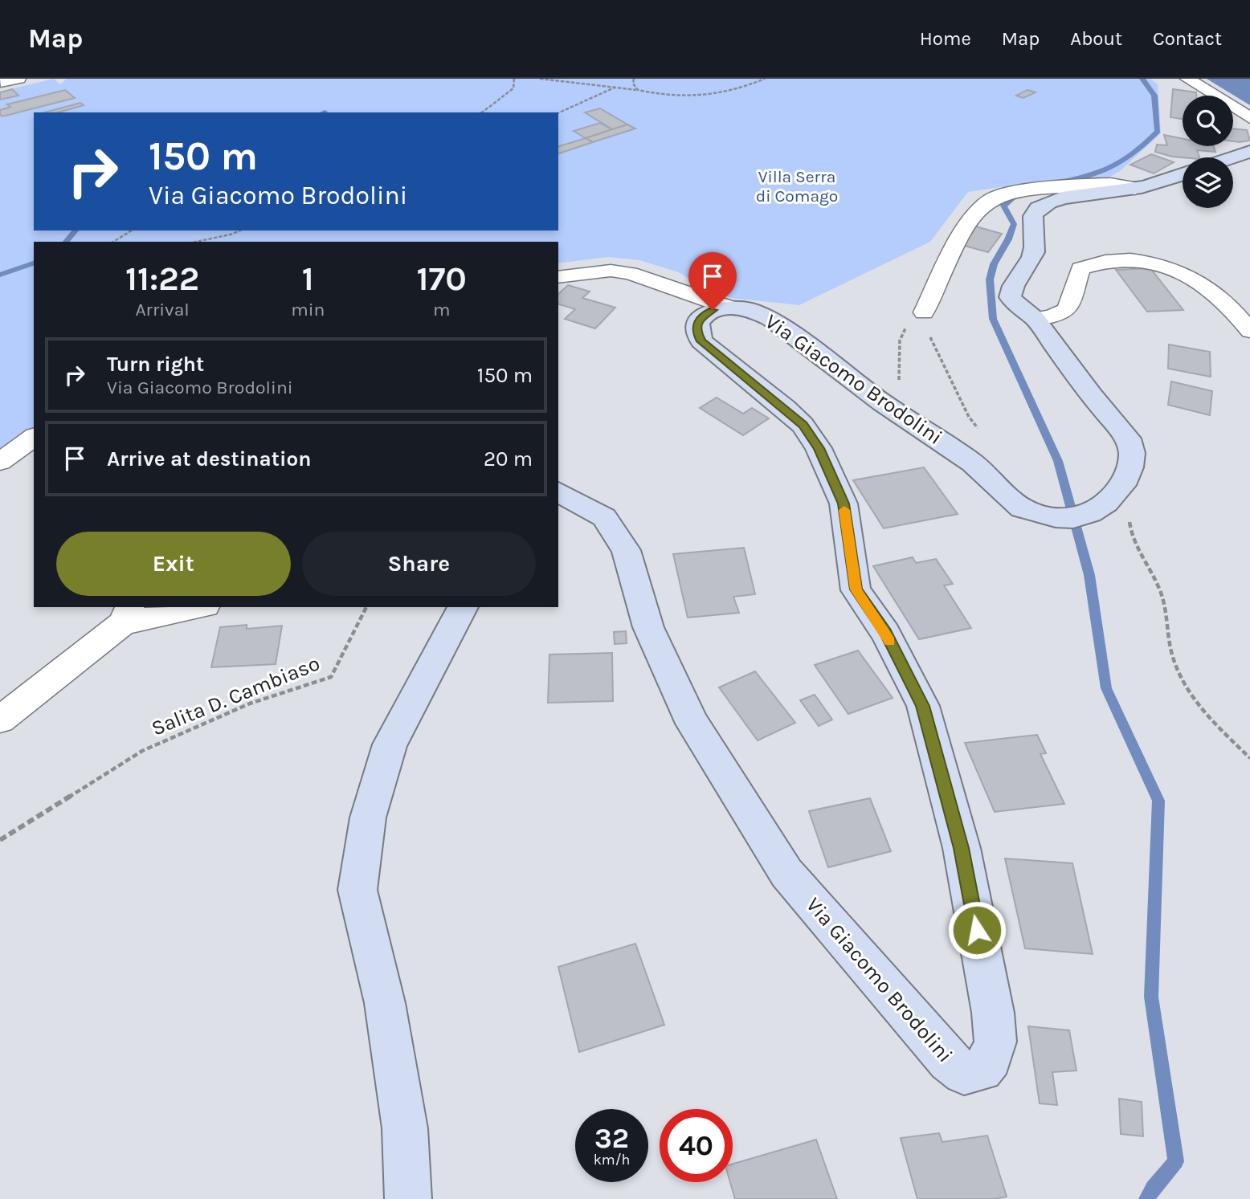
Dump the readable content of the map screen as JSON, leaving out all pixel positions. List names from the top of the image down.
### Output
{
  "streets": {
    "street": ["Via Giacomo Brodolini"],
    "path": ["Salita D. Cambiaso"]
  },
  "parks": ["Villa Serra di Comago"],
  "page": {
    "header": "Map",
    "nav": [
      "Home",
      "Map",
      "About",
      "Contact"
    ],
    "turn": ["150 m", "Via Giacomo Brodolini"],
    "eta": [
      "11:22",
      "Arrival",
      "1",
      "min",
      "170",
      "m"
    ],
    "list": [
      {
        "name": "Turn right",
        "note": "Via Giacomo Brodolini",
        "value": "150 m"
      },
      {
        "name": "Arrive at destination",
        "value": "20 m"
      }
    ],
    "buttons": ["Exit", "Share"],
    "speed": "32 km/h",
    "limit": "40"
  }
}
